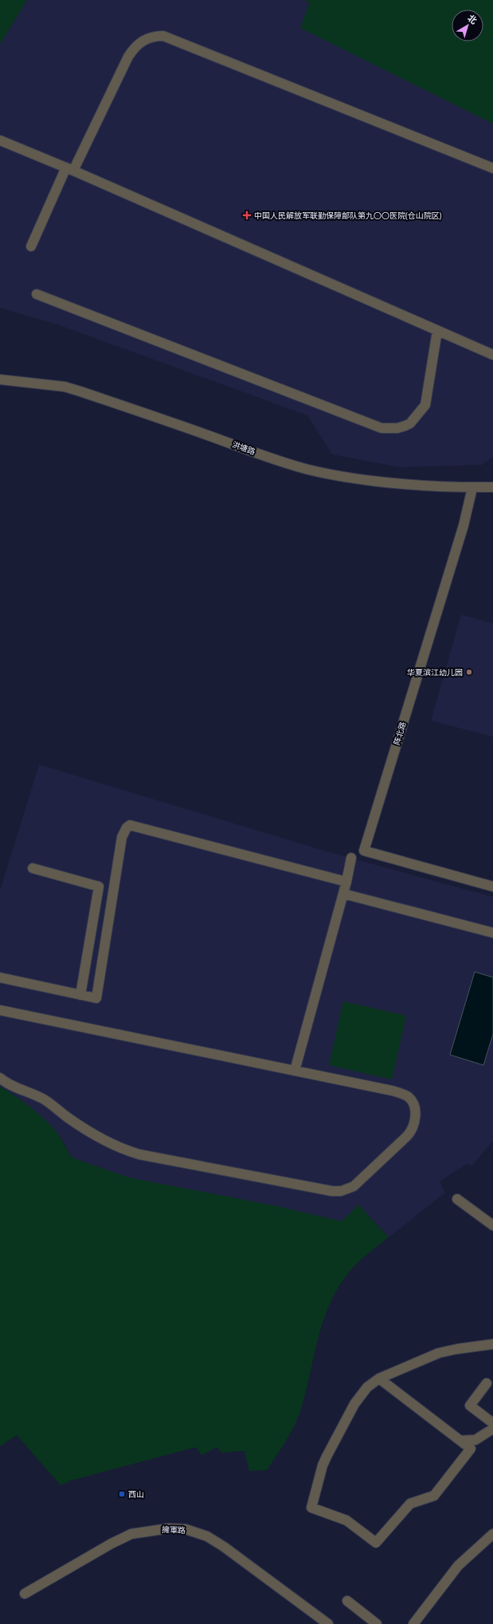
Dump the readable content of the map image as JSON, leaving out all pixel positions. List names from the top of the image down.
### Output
{
  "streets": {
    "street": ["洪塘路", "阵北路", "擁軍路"]
  },
  "crossings": [
    ["洪塘路", "阵北路"]
  ],
  "places": {
    "health": ["中国人民解放军联勤保障部队第九〇〇医院(仓山院区)"],
    "other": ["华夏滨江幼儿园"],
    "transit": ["西山"]
  },
  "north": "top right"
}
